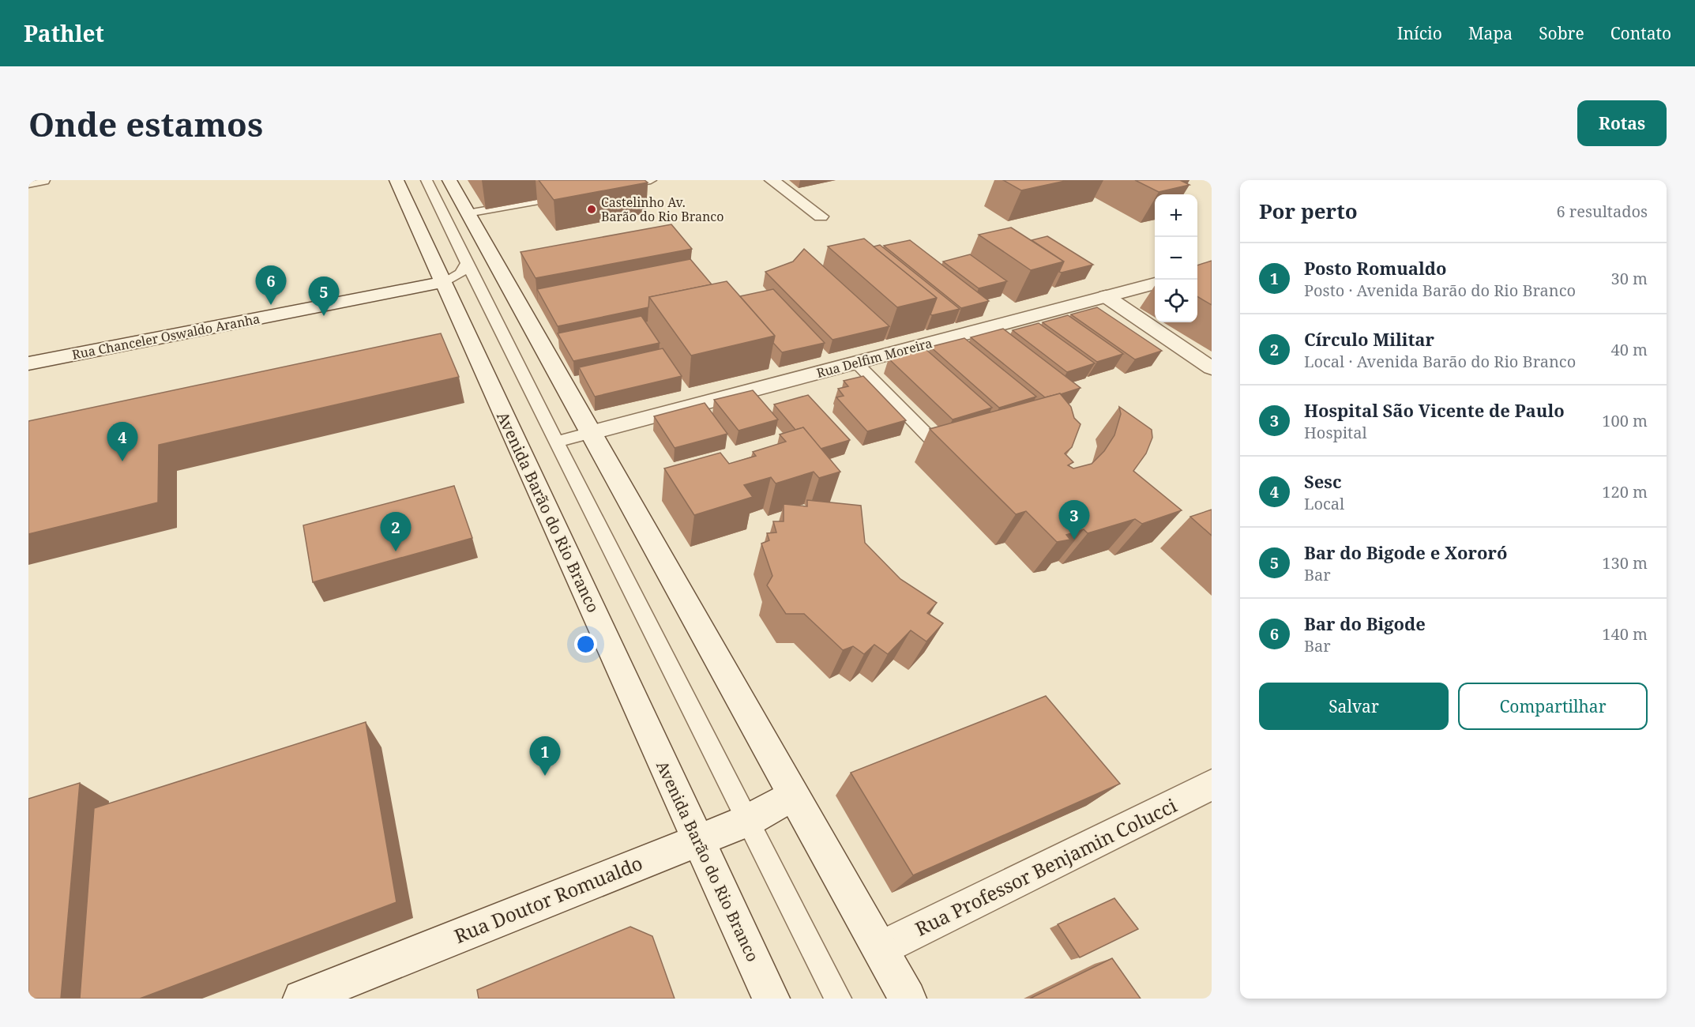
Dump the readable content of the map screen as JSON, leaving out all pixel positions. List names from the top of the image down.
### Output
{
  "streets": {
    "main road": [
      "Rua Chanceler Oswaldo Aranha",
      "Rua Delfim Moreira",
      "Avenida Barão do Rio Branco",
      "Rua Professor Benjamin Colucci",
      "Rua Doutor Romualdo"
    ]
  },
  "crossings": [
    ["Rua Chanceler Oswaldo Aranha", "Avenida Barão do Rio Branco"],
    ["Avenida Barão do Rio Branco", "Rua Doutor Romualdo"]
  ],
  "places": ["Castelinho Av. Barão do Rio Branco"],
  "page": {
    "header": "Pathlet",
    "nav": [
      "Início",
      "Mapa",
      "Sobre",
      "Contato"
    ],
    "buttons": [
      "Rotas",
      ["Salvar", "Compartilhar"]
    ],
    "title": "Onde estamos",
    "heading": ["Por perto", "6 resultados"],
    "map_buttons": ["+", "−"],
    "list": [
      {
        "mark": "1",
        "name": "Posto Romualdo",
        "note": "Posto · Avenida Barão do Rio Branco",
        "value": "30 m"
      },
      {
        "mark": "2",
        "name": "Círculo Militar",
        "note": "Local · Avenida Barão do Rio Branco",
        "value": "40 m"
      },
      {
        "mark": "3",
        "name": "Hospital São Vicente de Paulo",
        "note": "Hospital",
        "value": "100 m"
      },
      {
        "mark": "4",
        "name": "Sesc",
        "note": "Local",
        "value": "120 m"
      },
      {
        "mark": "5",
        "name": "Bar do Bigode e Xororó",
        "note": "Bar",
        "value": "130 m"
      },
      {
        "mark": "6",
        "name": "Bar do Bigode",
        "note": "Bar",
        "value": "140 m"
      }
    ],
    "pins": [
      "6",
      "5",
      "4",
      "3",
      "2",
      "1"
    ]
  }
}
